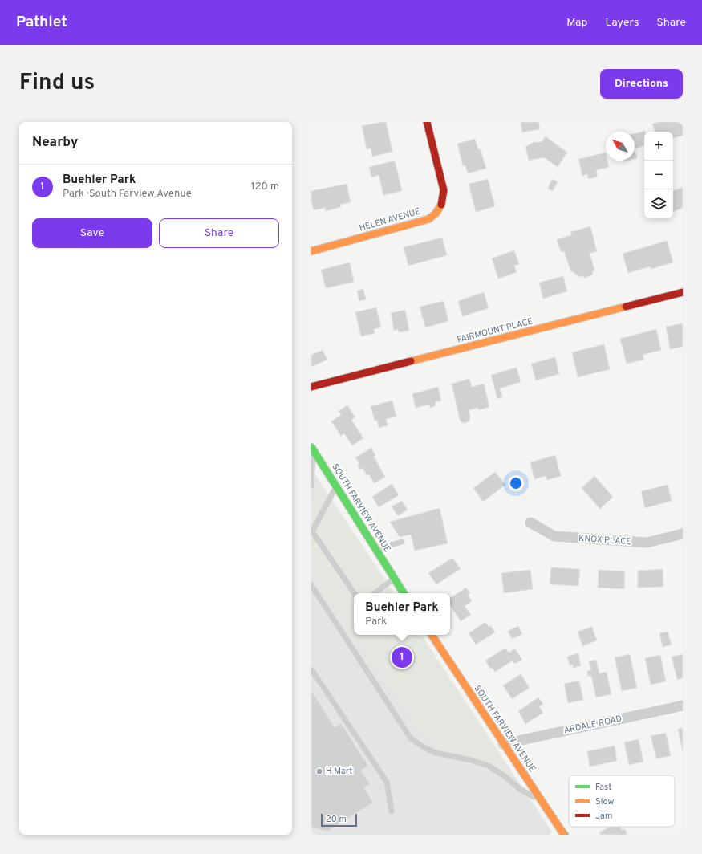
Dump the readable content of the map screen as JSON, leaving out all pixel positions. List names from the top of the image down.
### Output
{
  "streets": {
    "street": [
      "HELEN AVENUE",
      "FAIRMOUNT PLACE",
      "SOUTH FARVIEW AVENUE",
      "KNOX PLACE",
      "ARDALE ROAD"
    ]
  },
  "crossings": [
    ["SOUTH FARVIEW AVENUE", "ARDALE ROAD"]
  ],
  "places": ["H Mart"],
  "legend": ["Fast", "Slow", "Jam"],
  "scale_bar": "20 m",
  "north": "top left",
  "page": {
    "header": "Pathlet",
    "nav": ["Map", "Layers", "Share"],
    "title": "Find us",
    "buttons": [
      "Directions",
      ["Save", "Share"]
    ],
    "heading": "Nearby",
    "map_buttons": ["+", "−"],
    "list": [
      {
        "mark": "1",
        "name": "Buehler Park",
        "note": "Park · South Farview Avenue",
        "value": "120 m"
      }
    ],
    "popup": ["Buehler Park", "Park"],
    "pins": "1",
    "scale": "20 m"
  }
}
